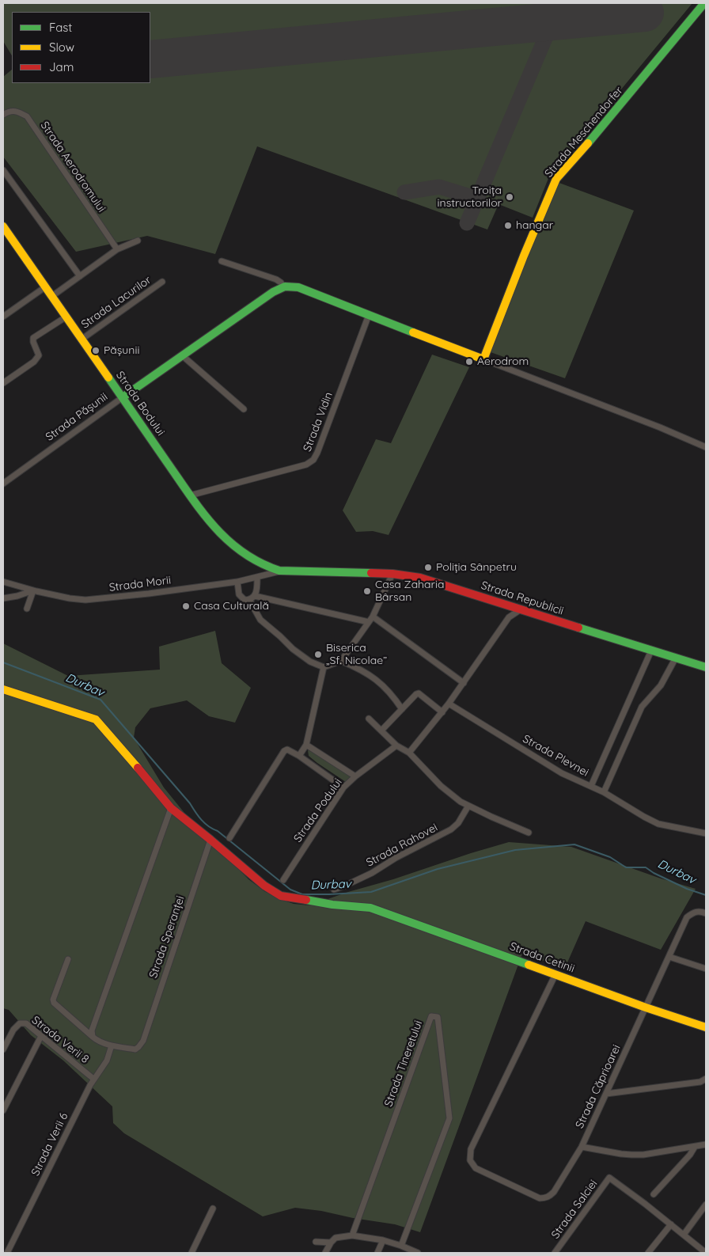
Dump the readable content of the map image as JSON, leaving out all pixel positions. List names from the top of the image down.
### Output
{
  "streets": {
    "main road": [
      "Strada Meschendorfer",
      "Strada Bodului",
      "Strada Pășunii",
      "Strada Republicii",
      "Strada Cetinii"
    ],
    "street": [
      "Strada Aerodromului",
      "Strada Lacurilor",
      "Strada Vidin",
      "Strada Morii",
      "Strada Plevnei",
      "Strada Podului",
      "Strada Rahovei",
      "Strada Speranței",
      "Strada Verii 8",
      "Strada Tineretului",
      "Strada Căprioarei",
      "Strada Verii 6",
      "Strada Salciei"
    ]
  },
  "crossings": [
    ["Strada Lacurilor", "Strada Bodului"],
    ["Strada Bodului", "Strada Pășunii"],
    ["Strada Bodului", "Strada Vidin"],
    ["Strada Bodului", "Strada Morii"],
    ["Strada Bodului", "Strada Republicii"],
    ["Strada Morii", "Strada Republicii"],
    ["Strada Speranței", "Strada Cetinii"],
    ["Strada Speranței", "Strada Verii 6"],
    ["Strada Cetinii", "Strada Căprioarei"],
    ["Strada Verii 8", "Strada Verii 6"]
  ],
  "water": ["Durbav"],
  "places": [
    "Troița instructorilor",
    "hangar",
    "Pășunii",
    "Aerodrom",
    "Poliția Sânpetru",
    "Casa Zaharia Bârsan",
    "Casa Culturală",
    "Biserica „Sf. Nicolae”"
  ],
  "legend": ["Fast", "Slow", "Jam"]
}
